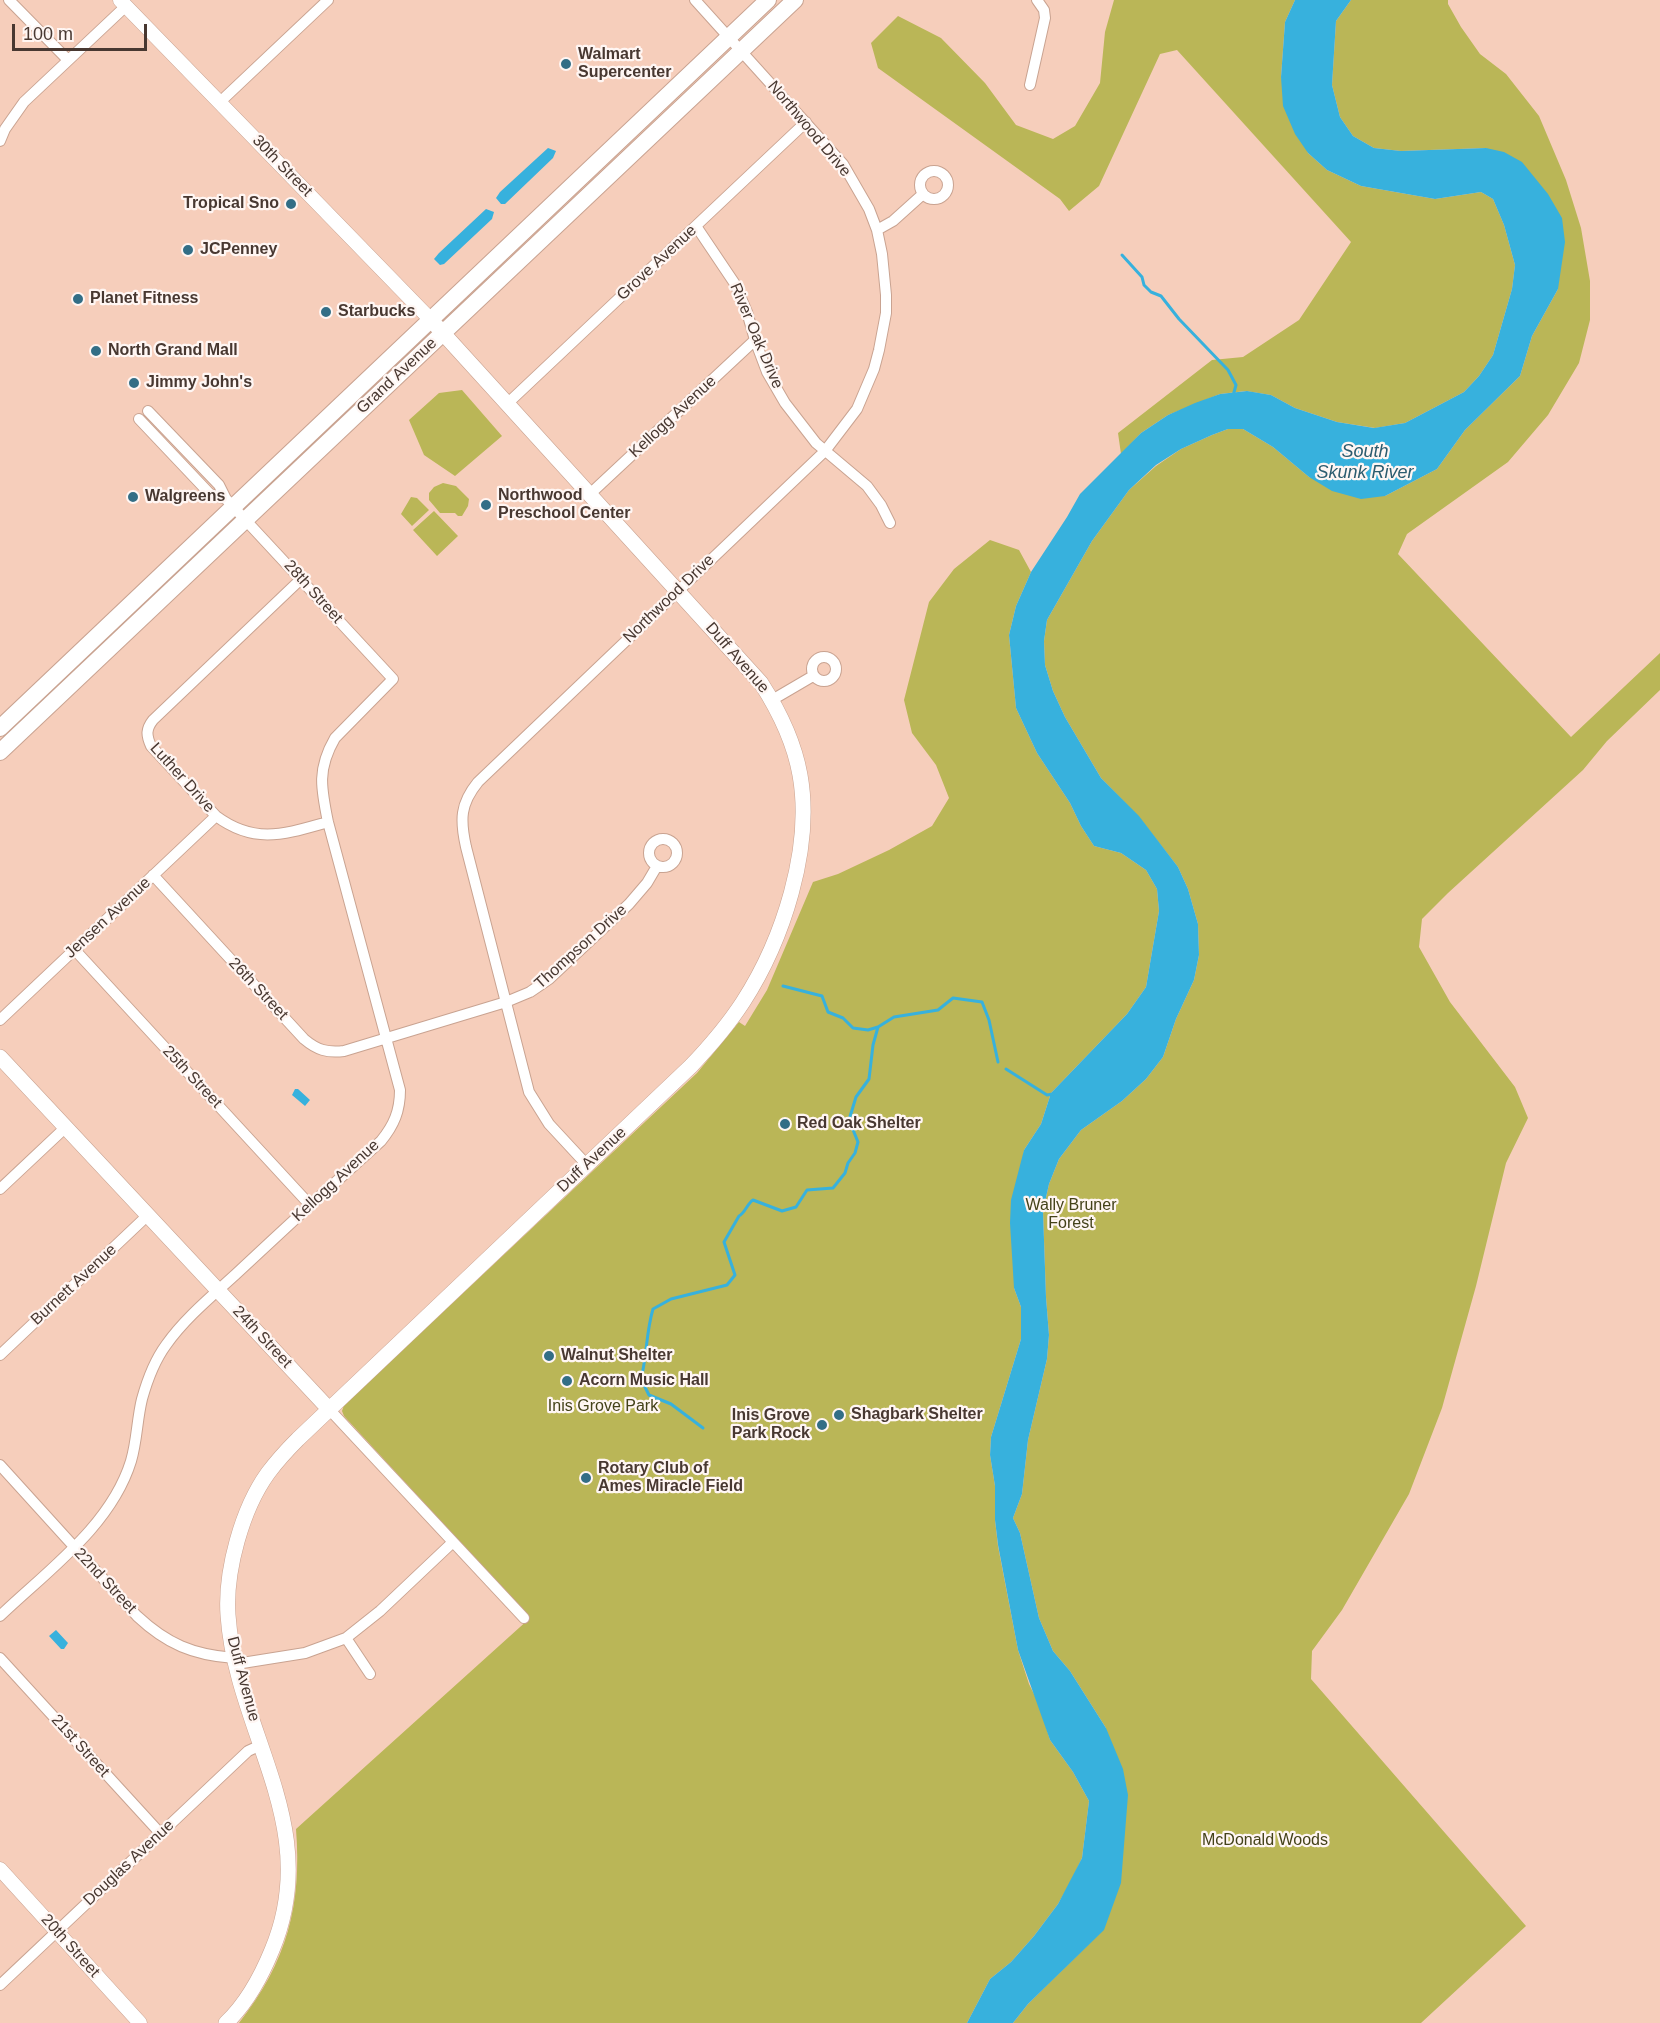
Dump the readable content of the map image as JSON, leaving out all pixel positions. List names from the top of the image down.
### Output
{
  "streets": {
    "main road": [
      "30th Street",
      "Grand Avenue",
      "Duff Avenue",
      "24th Street"
    ],
    "street": [
      "Northwood Drive",
      "Grove Avenue",
      "River Oak Drive",
      "Kellogg Avenue",
      "28th Street",
      "Luther Drive",
      "Jensen Avenue",
      "Thompson Drive",
      "26th Street",
      "25th Street",
      "Burnett Avenue",
      "22nd Street",
      "21st Street",
      "Douglas Avenue",
      "20th Street"
    ]
  },
  "crossings": [
    ["Northwood Drive", "Grove Avenue"],
    ["Northwood Drive", "River Oak Drive"],
    ["Northwood Drive", "Grand Avenue"],
    ["Northwood Drive", "Duff Avenue"],
    ["Northwood Drive", "Thompson Drive"],
    ["30th Street", "Grand Avenue"],
    ["30th Street", "Duff Avenue"],
    ["Grove Avenue", "River Oak Drive"],
    ["Grove Avenue", "Duff Avenue"],
    ["River Oak Drive", "Kellogg Avenue"],
    ["Grand Avenue", "28th Street"],
    ["Grand Avenue", "Duff Avenue"],
    ["Kellogg Avenue", "28th Street"],
    ["Kellogg Avenue", "Duff Avenue"],
    ["Kellogg Avenue", "Luther Drive"],
    ["Kellogg Avenue", "Thompson Drive"],
    ["Kellogg Avenue", "26th Street"],
    ["Kellogg Avenue", "25th Street"],
    ["Kellogg Avenue", "24th Street"],
    ["Kellogg Avenue", "22nd Street"],
    ["28th Street", "Luther Drive"],
    ["Duff Avenue", "24th Street"],
    ["Duff Avenue", "22nd Street"],
    ["Duff Avenue", "Douglas Avenue"],
    ["Luther Drive", "Jensen Avenue"],
    ["Jensen Avenue", "26th Street"],
    ["Jensen Avenue", "25th Street"],
    ["Thompson Drive", "26th Street"],
    ["Burnett Avenue", "24th Street"],
    ["24th Street", "22nd Street"],
    ["21st Street", "Douglas Avenue"],
    ["Douglas Avenue", "20th Street"]
  ],
  "water": ["South Skunk River"],
  "parks": ["Wally Bruner Forest", "Inis Grove Park", "McDonald Woods"],
  "places": [
    "Walmart Supercenter",
    "Tropical Sno",
    "JCPenney",
    "Planet Fitness",
    "Starbucks",
    "North Grand Mall",
    "Jimmy John's",
    "Walgreens",
    "Northwood Preschool Center",
    "Red Oak Shelter",
    "Walnut Shelter",
    "Acorn Music Hall",
    "Shagbark Shelter",
    "Inis Grove Park Rock",
    "Rotary Club of Ames Miracle Field"
  ],
  "scale_bar": "100 m"
}
